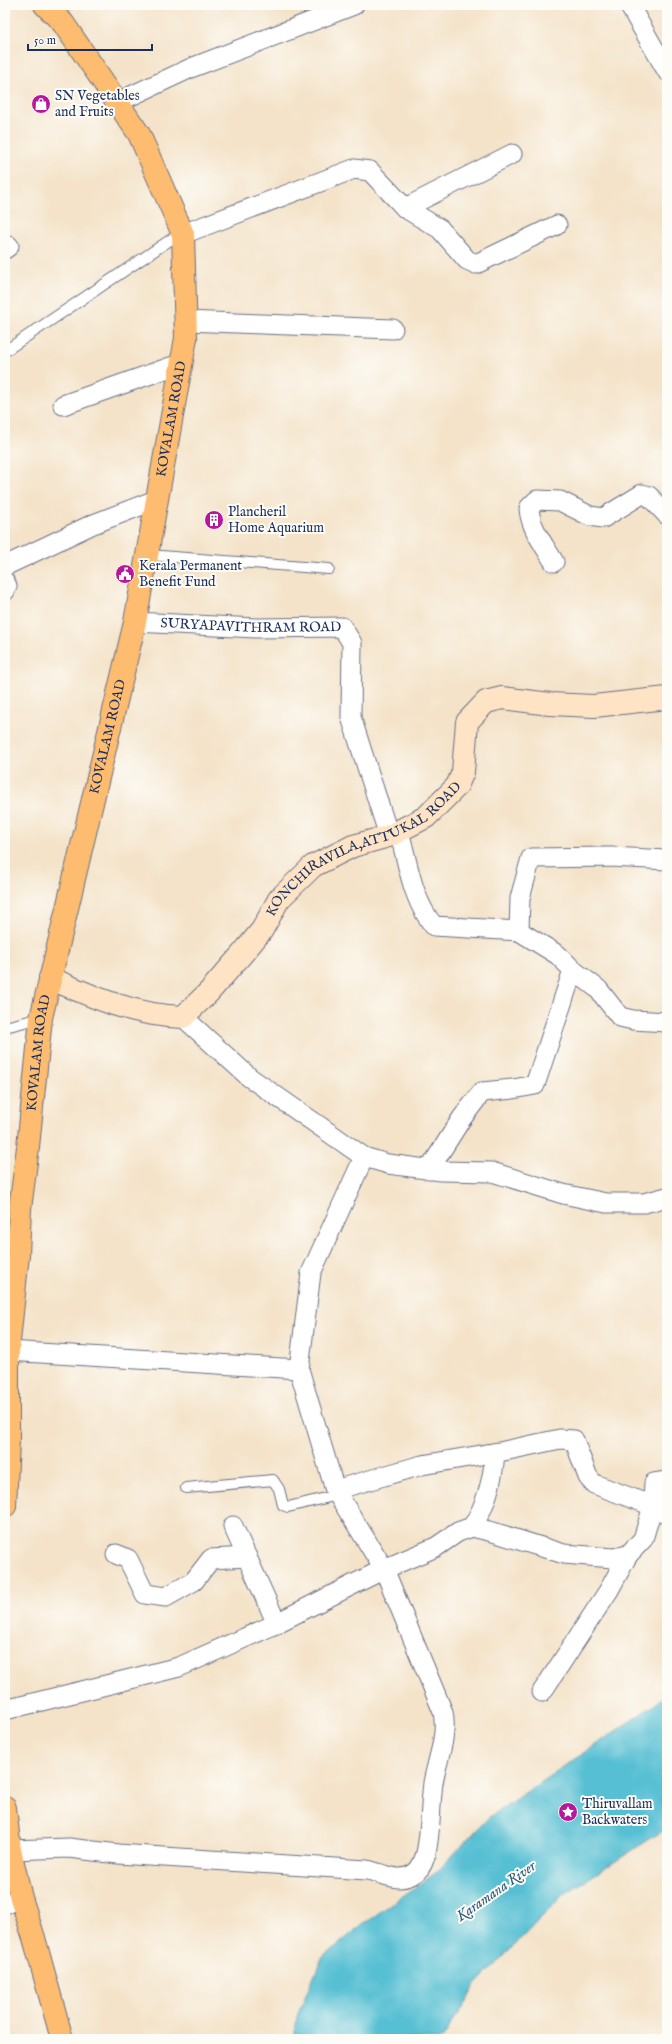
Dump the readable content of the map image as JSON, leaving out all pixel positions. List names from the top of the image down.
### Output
{
  "streets": {
    "main road": ["KOVALAM ROAD", "KONCHIRAVILA,ATTUKAL ROAD"],
    "street": ["SURYAPAVITHRAM ROAD"]
  },
  "crossings": [
    ["KOVALAM ROAD", "SURYAPAVITHRAM ROAD"],
    ["SURYAPAVITHRAM ROAD", "KONCHIRAVILA,ATTUKAL ROAD"]
  ],
  "water": ["Karamana River"],
  "places": {
    "shop": ["SN Vegetables and Fruits"],
    "building": ["Plancheril Home Aquarium"],
    "public building": ["Kerala Permanent Benefit Fund"],
    "place": ["Thiruvallam Backwaters"]
  },
  "scale_bar": "50 m"
}
